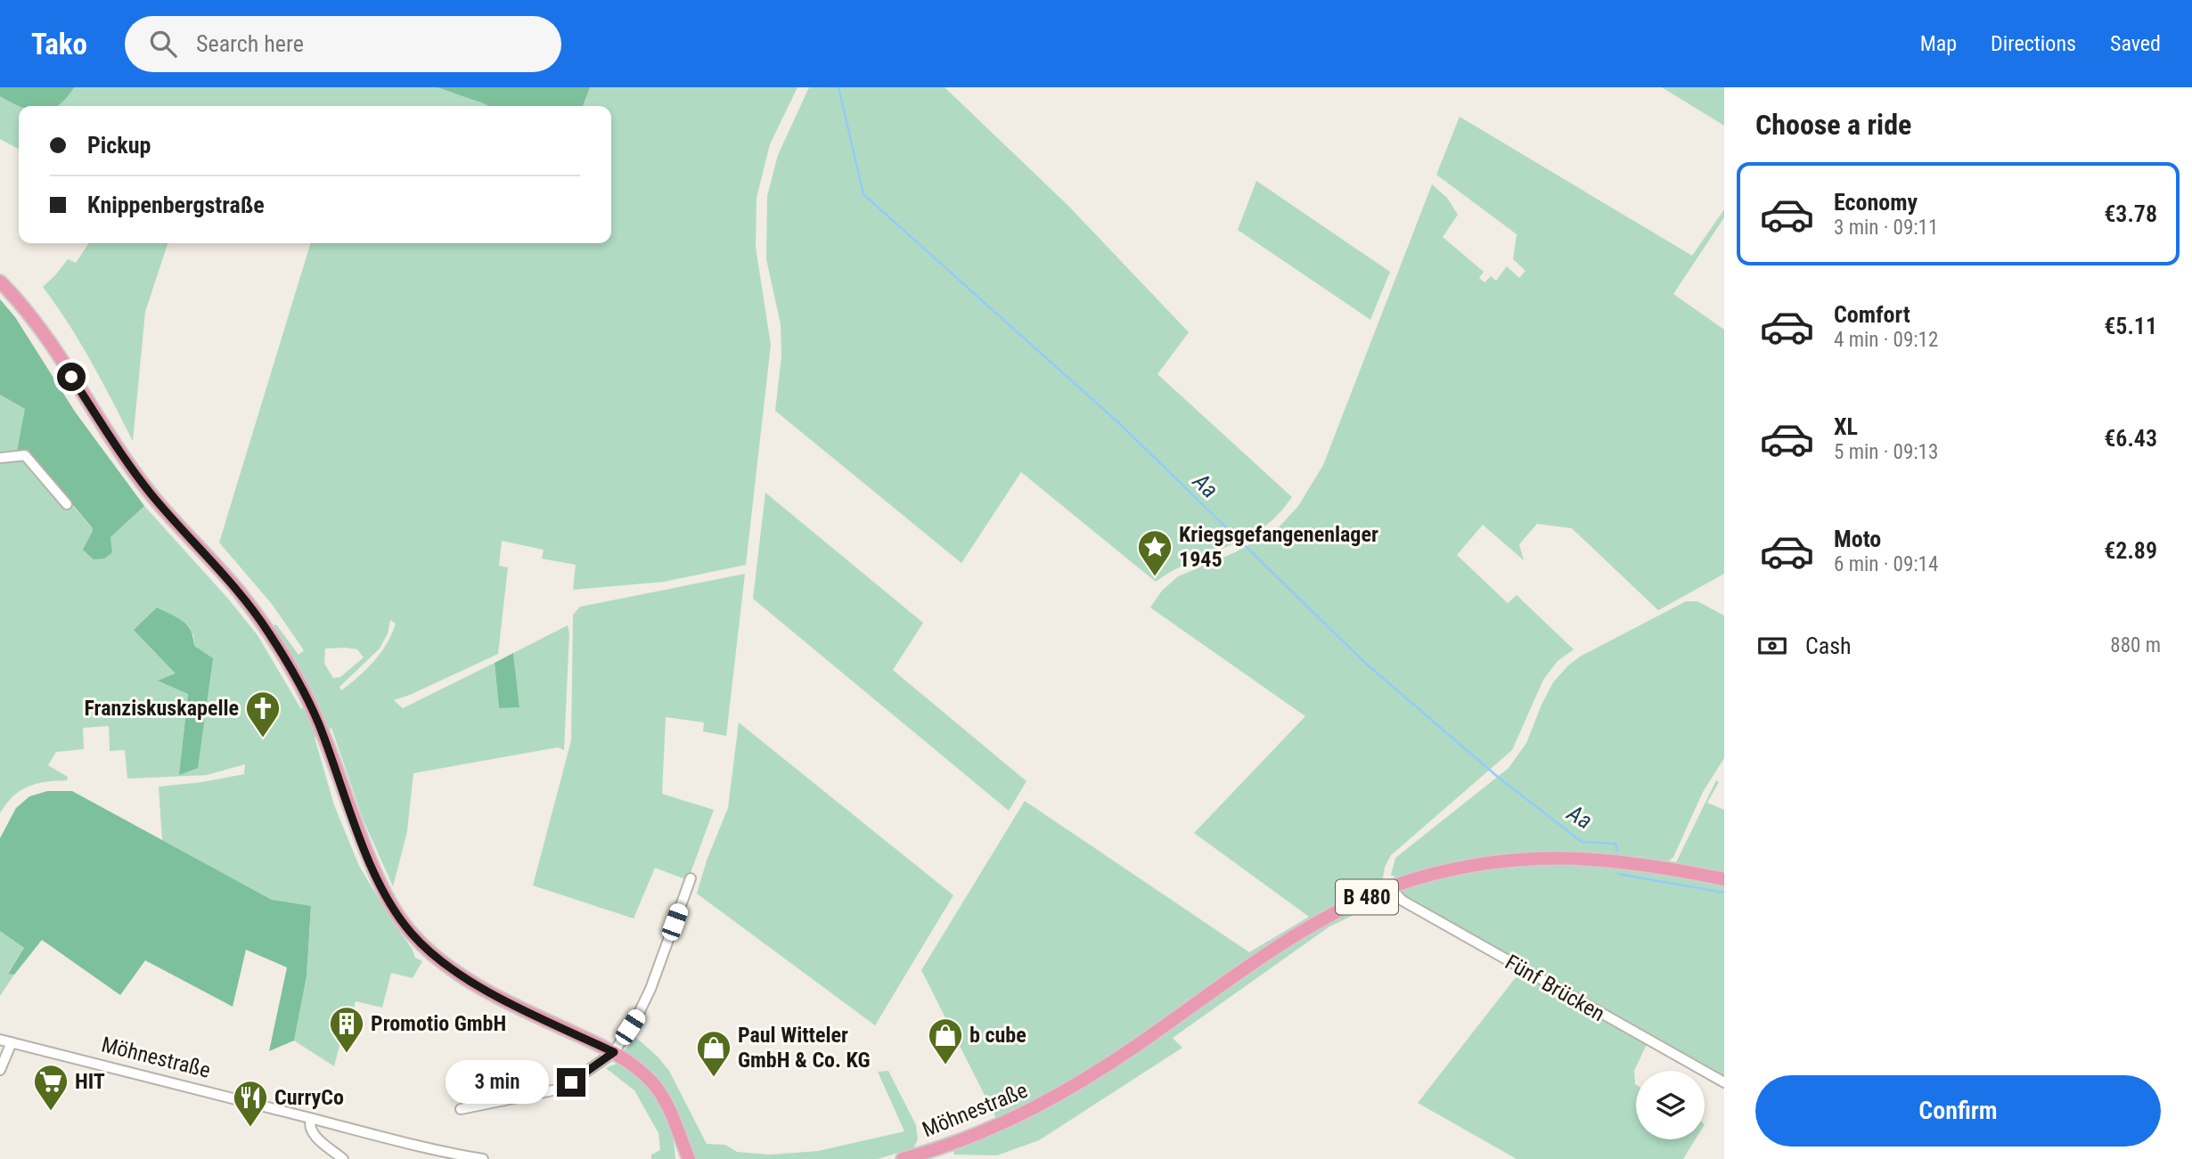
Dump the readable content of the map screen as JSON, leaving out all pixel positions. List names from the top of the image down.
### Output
{
  "streets": {
    "main road": ["B 480", "Möhnestraße"],
    "street": ["Fünf Brücken"]
  },
  "crossings": [
    ["B 480", "Fünf Brücken"],
    ["B 480", "Möhnestraße"],
    ["Fünf Brücken", "Möhnestraße"]
  ],
  "water": ["Aa"],
  "places": {
    "place": ["Kriegsgefangenenlager 1945"],
    "church": ["Franziskuskapelle"],
    "building": ["Promotio GmbH"],
    "shop": ["b cube", "Paul Witteler GmbH & Co. KG"],
    "supermarket": ["HIT"],
    "restaurant": ["CurryCo"]
  },
  "page": {
    "header": "Tako",
    "search": "Search here",
    "nav": ["Map", "Directions", "Saved"],
    "heading": "Choose a ride",
    "banner": ["Pickup", "Knippenbergstraße"],
    "list": [
      {
        "name": "Economy",
        "note": "3 min · 09:11",
        "value": "€3.78"
      },
      {
        "name": "Comfort",
        "note": "4 min · 09:12",
        "value": "€5.11"
      },
      {
        "name": "XL",
        "note": "5 min · 09:13",
        "value": "€6.43"
      },
      {
        "name": "Moto",
        "note": "6 min · 09:14",
        "value": "€2.89"
      }
    ],
    "pay": ["Cash", "880 m"],
    "bubble": "3 min",
    "buttons": "Confirm"
  }
}
